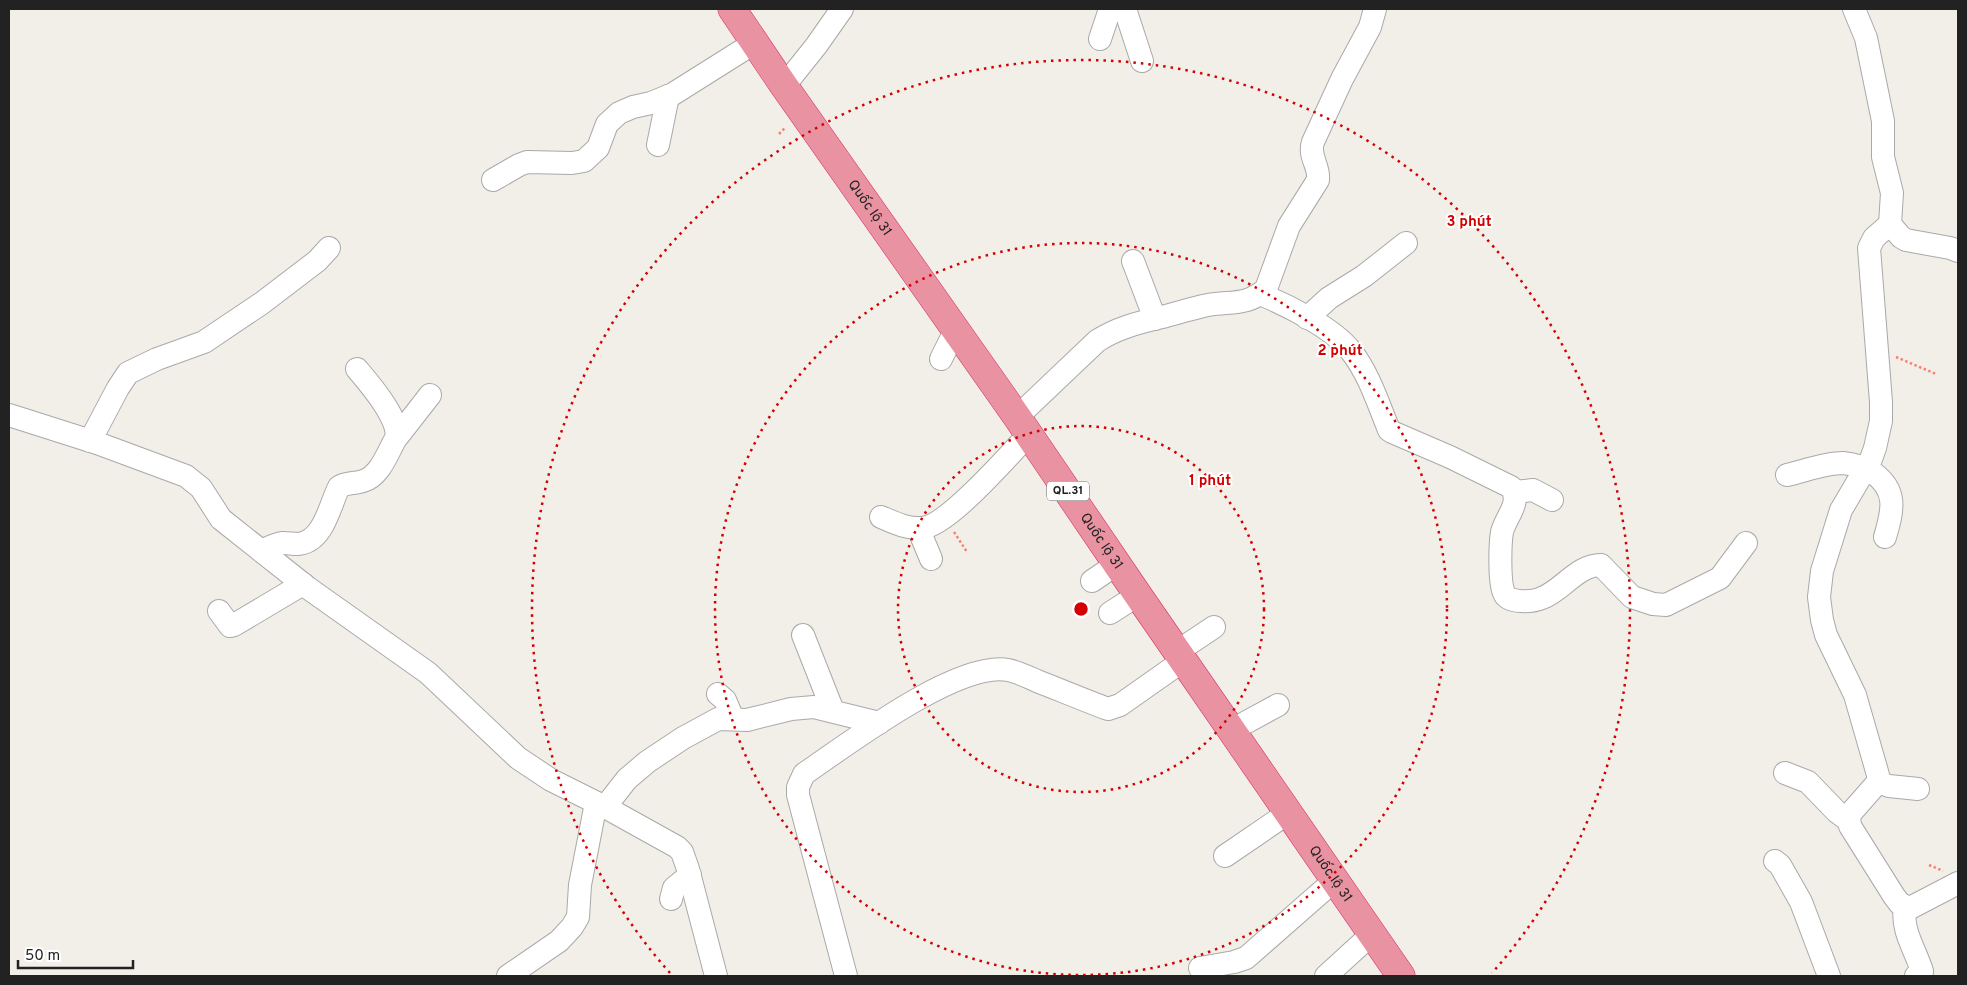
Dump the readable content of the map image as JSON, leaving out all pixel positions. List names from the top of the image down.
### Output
{
  "streets": {
    "highway": ["Quốc lộ 31", "QL.31"]
  },
  "scale_bar": "50 m",
  "rings": ["3 phút", "2 phút", "1 phút"]
}
